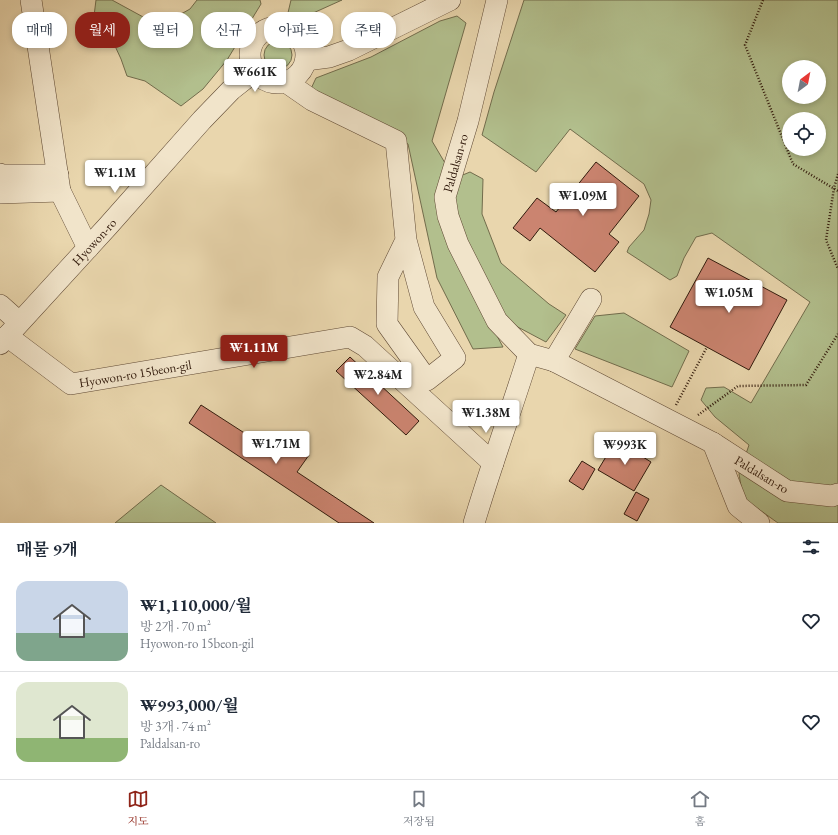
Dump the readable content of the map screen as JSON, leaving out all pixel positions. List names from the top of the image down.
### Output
{
  "streets": {
    "street": ["Paldalsan-ro", "Hyowon-ro", "Hyowon-ro 15beon-gil"]
  },
  "crossings": [
    ["Hyowon-ro", "Hyowon-ro 15beon-gil"]
  ],
  "north": "top right",
  "page": {
    "chip": [
      "매매",
      "월세",
      "필터",
      "신규",
      "아파트",
      "주택"
    ],
    "price": [
      "₩661K",
      "₩1.1M",
      "₩1.09M",
      "₩1.05M",
      "₩1.11M",
      "₩2.84M",
      "₩1.38M",
      "₩1.71M",
      "₩993K"
    ],
    "heading": "매물 9개",
    "list": [
      {
        "name": "₩1,110,000/월",
        "note": "방 2개 · 70 m² · Hyowon-ro 15beon-gil"
      },
      {
        "name": "₩993,000/월",
        "note": "방 3개 · 74 m² · Paldalsan-ro"
      }
    ],
    "tabs": ["지도", "저장됨", "홈"]
  }
}
